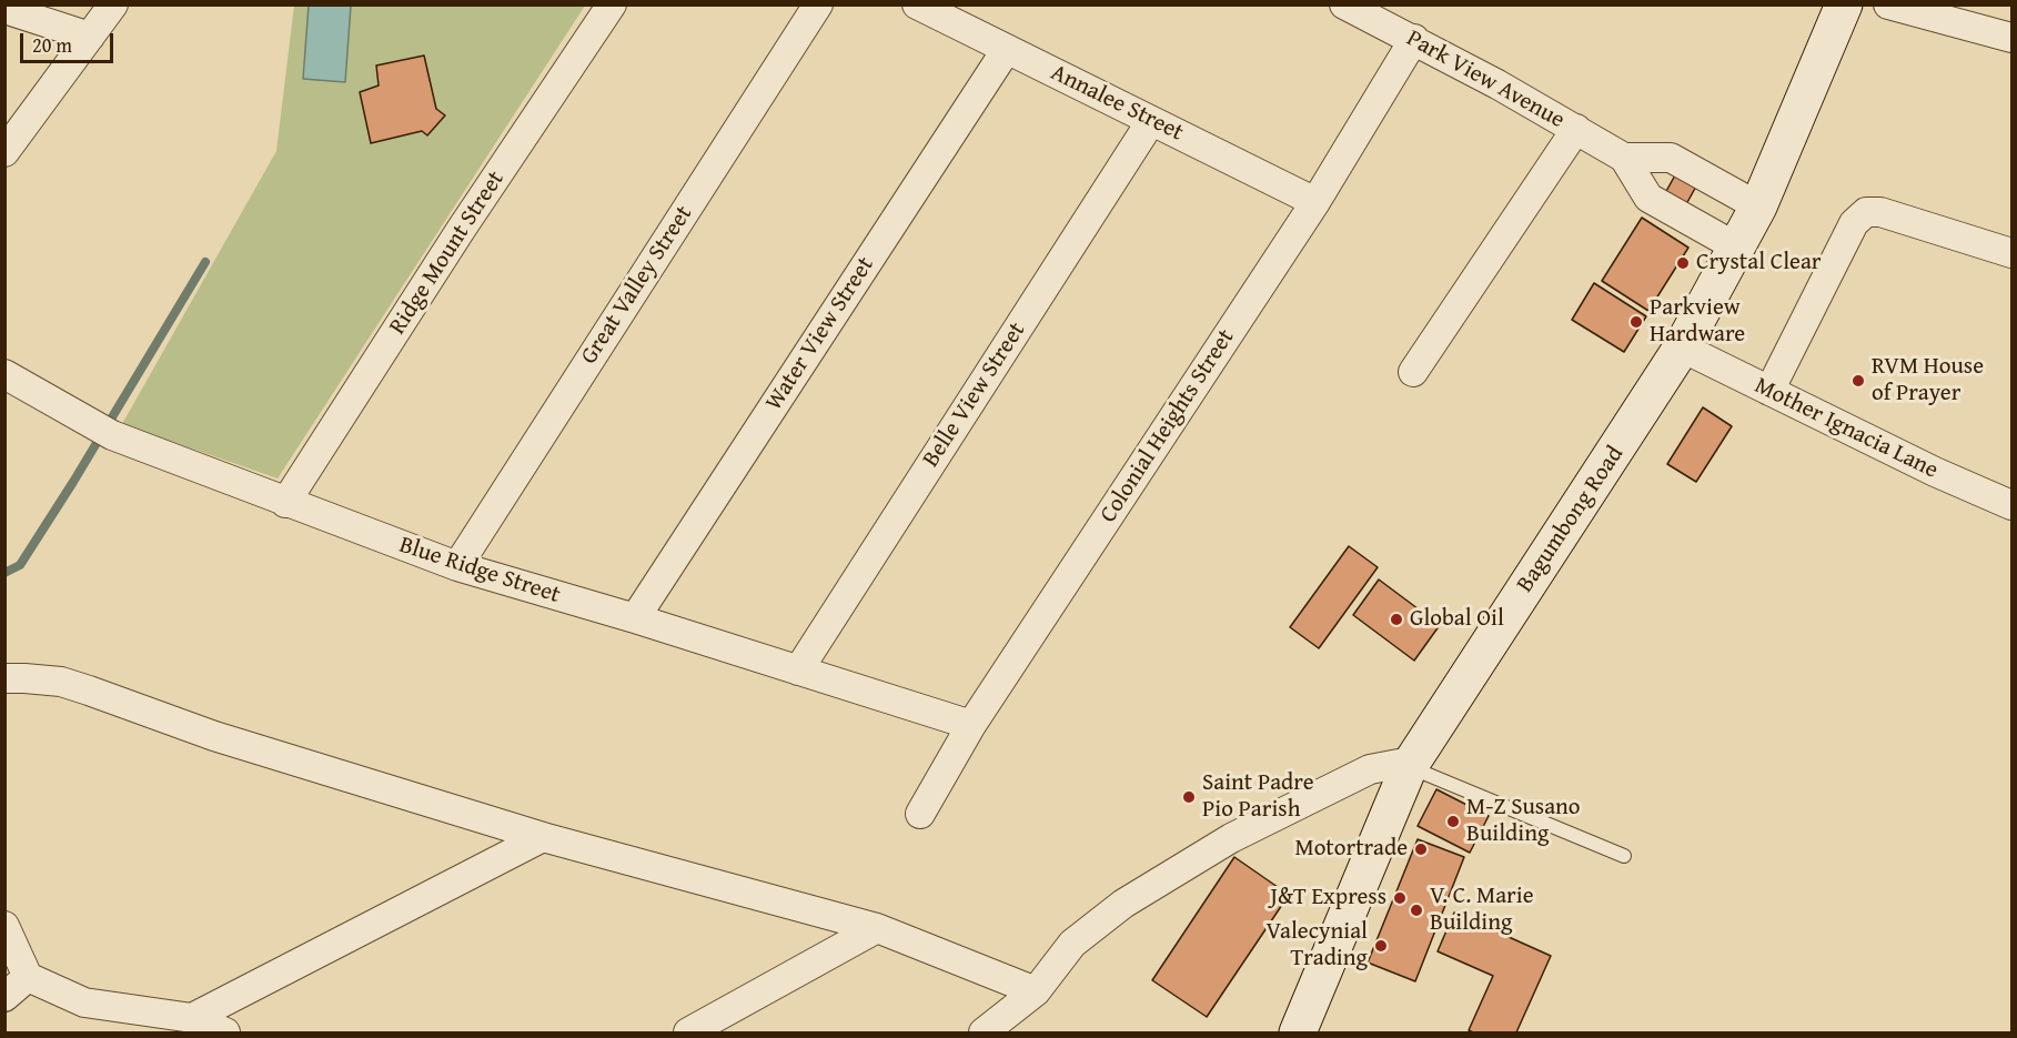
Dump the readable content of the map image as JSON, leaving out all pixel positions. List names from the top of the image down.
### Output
{
  "streets": {
    "main road": ["Bagumbong Road"],
    "street": [
      "Park View Avenue",
      "Annalee Street",
      "Ridge Mount Street",
      "Great Valley Street",
      "Water View Street",
      "Belle View Street",
      "Colonial Heights Street",
      "Mother Ignacia Lane",
      "Blue Ridge Street"
    ]
  },
  "crossings": [
    ["Park View Avenue", "Colonial Heights Street"],
    ["Park View Avenue", "Bagumbong Road"],
    ["Annalee Street", "Water View Street"],
    ["Annalee Street", "Belle View Street"],
    ["Annalee Street", "Colonial Heights Street"],
    ["Ridge Mount Street", "Blue Ridge Street"],
    ["Great Valley Street", "Blue Ridge Street"],
    ["Water View Street", "Blue Ridge Street"],
    ["Belle View Street", "Blue Ridge Street"],
    ["Colonial Heights Street", "Blue Ridge Street"],
    ["Mother Ignacia Lane", "Bagumbong Road"]
  ],
  "places": [
    "Crystal Clear",
    "Parkview Hardware",
    "RVM House of Prayer",
    "Global Oil",
    "Saint Padre Pio Parish",
    "M-Z Susano Building",
    "Motortrade",
    "J&T Express",
    "V. C. Marie Building",
    "Valecynial Trading"
  ],
  "scale_bar": "20 m"
}
